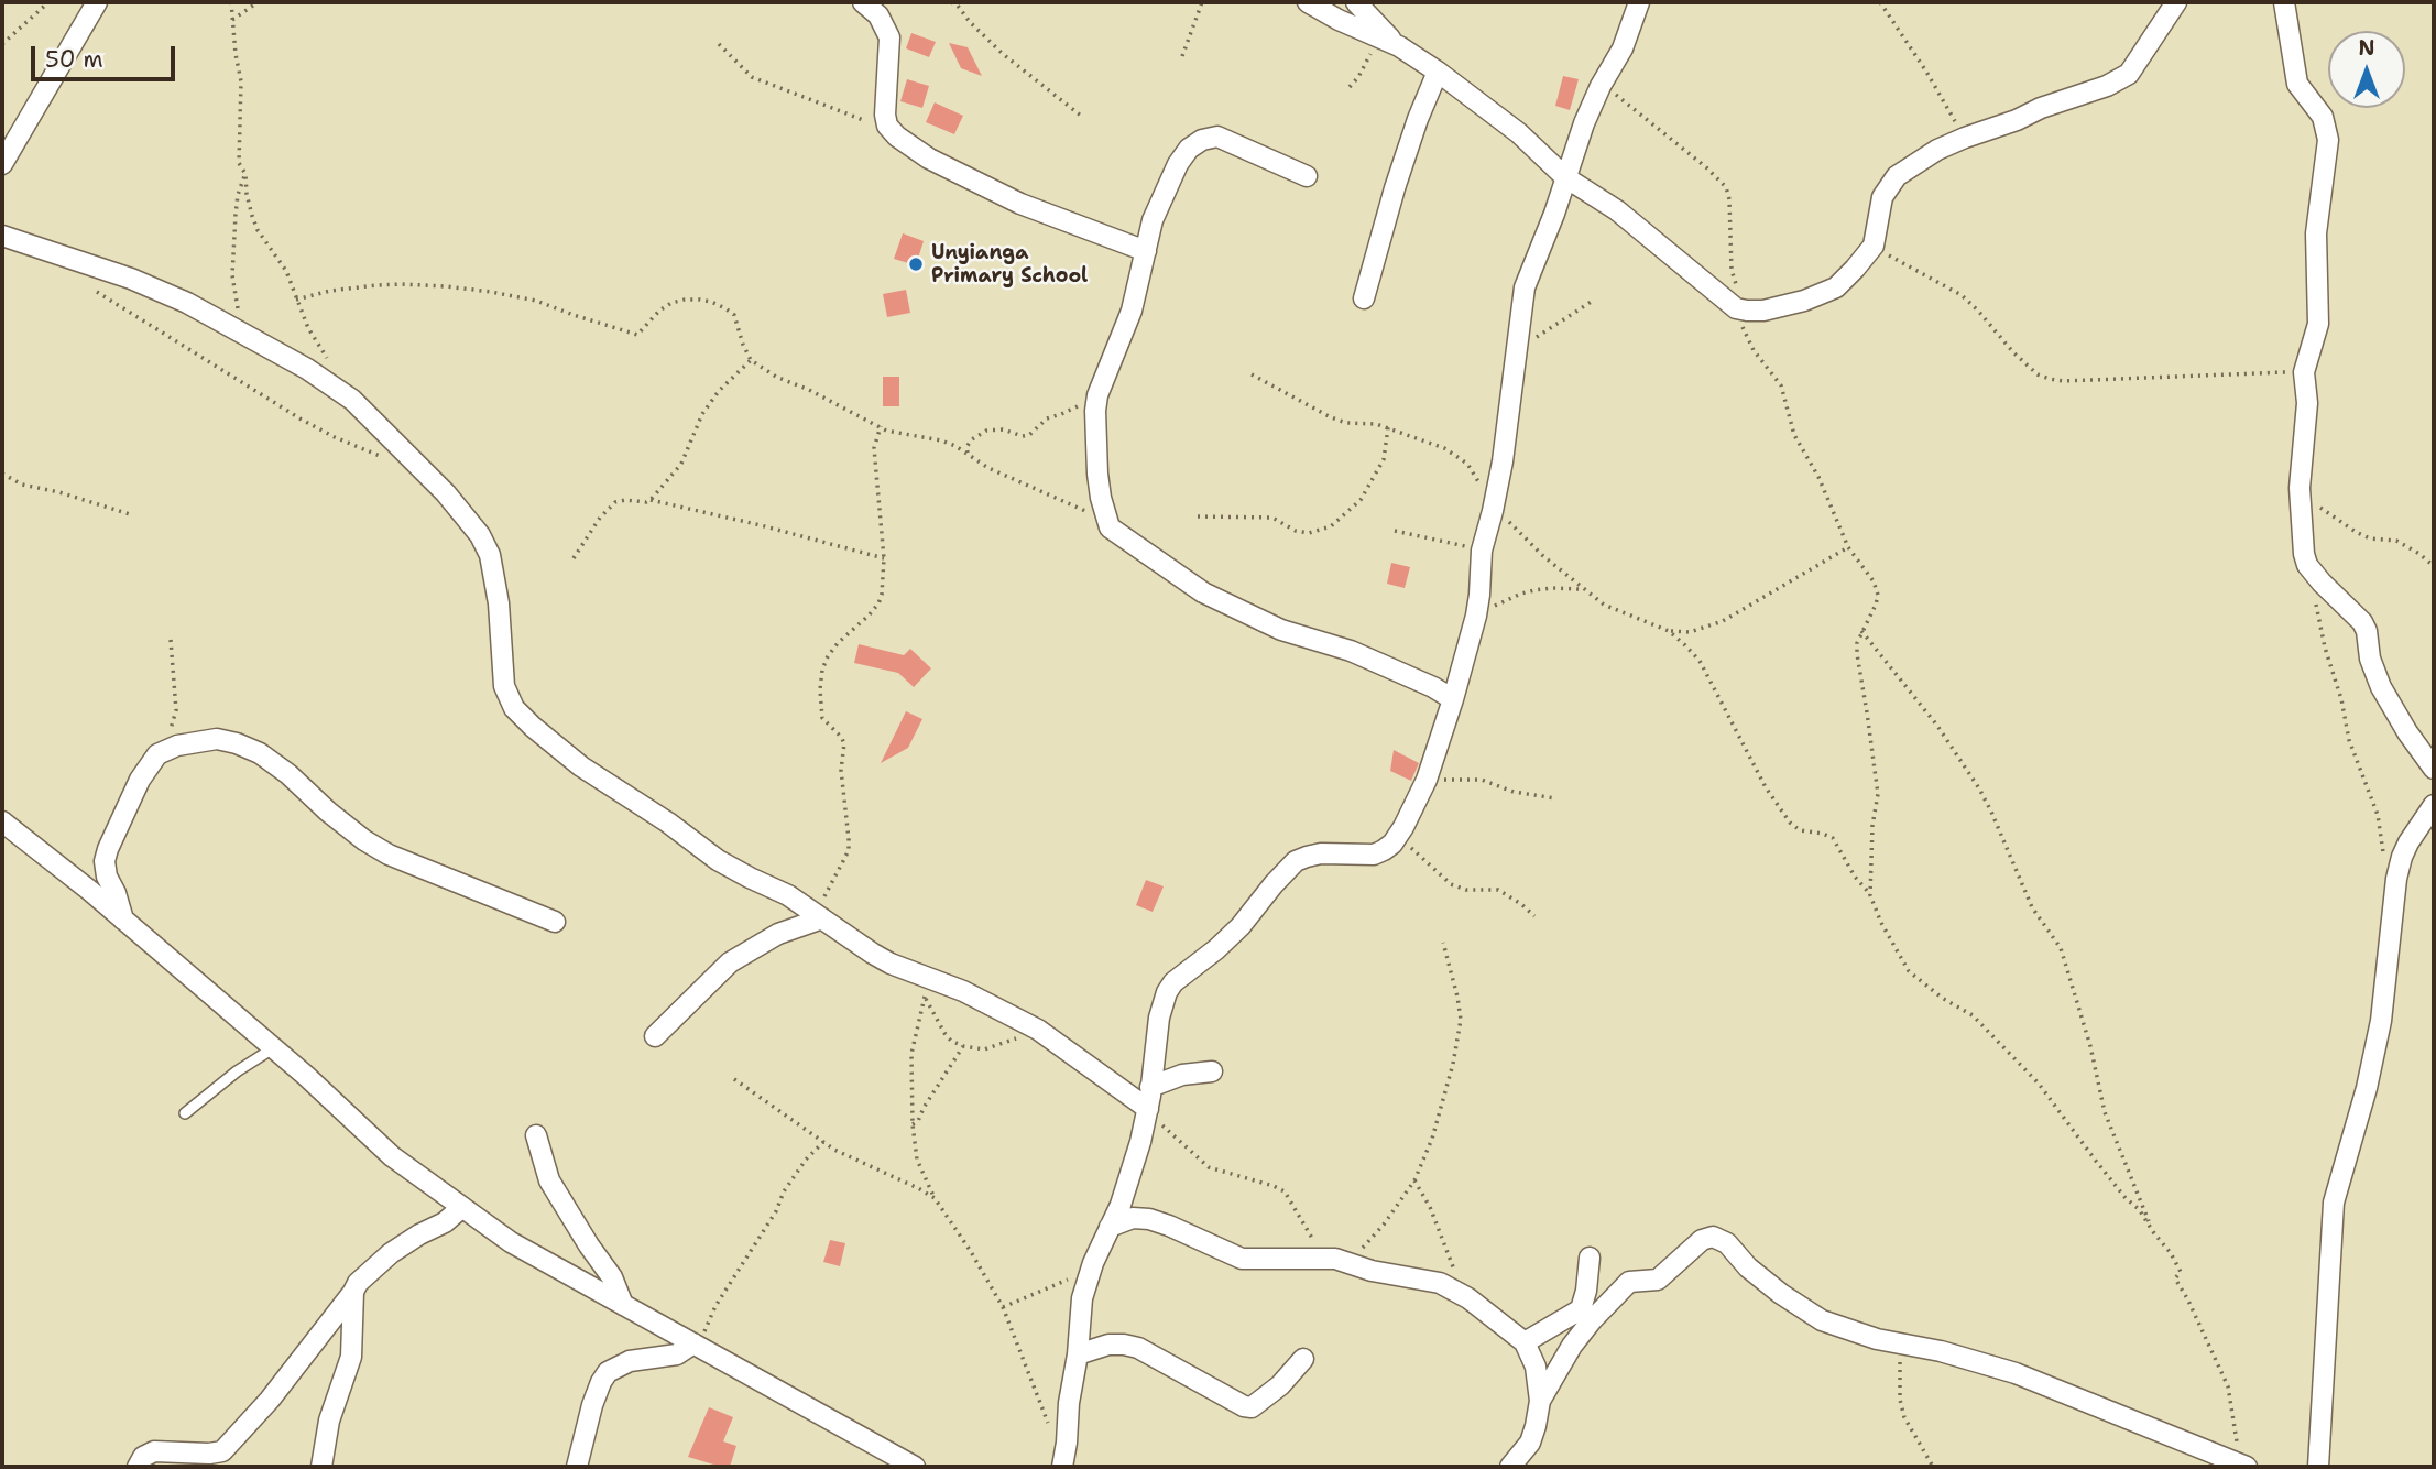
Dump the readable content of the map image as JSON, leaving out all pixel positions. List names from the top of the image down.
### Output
{
  "places": ["Unyianga Primary School"],
  "scale_bar": "50 m",
  "north": "top"
}
